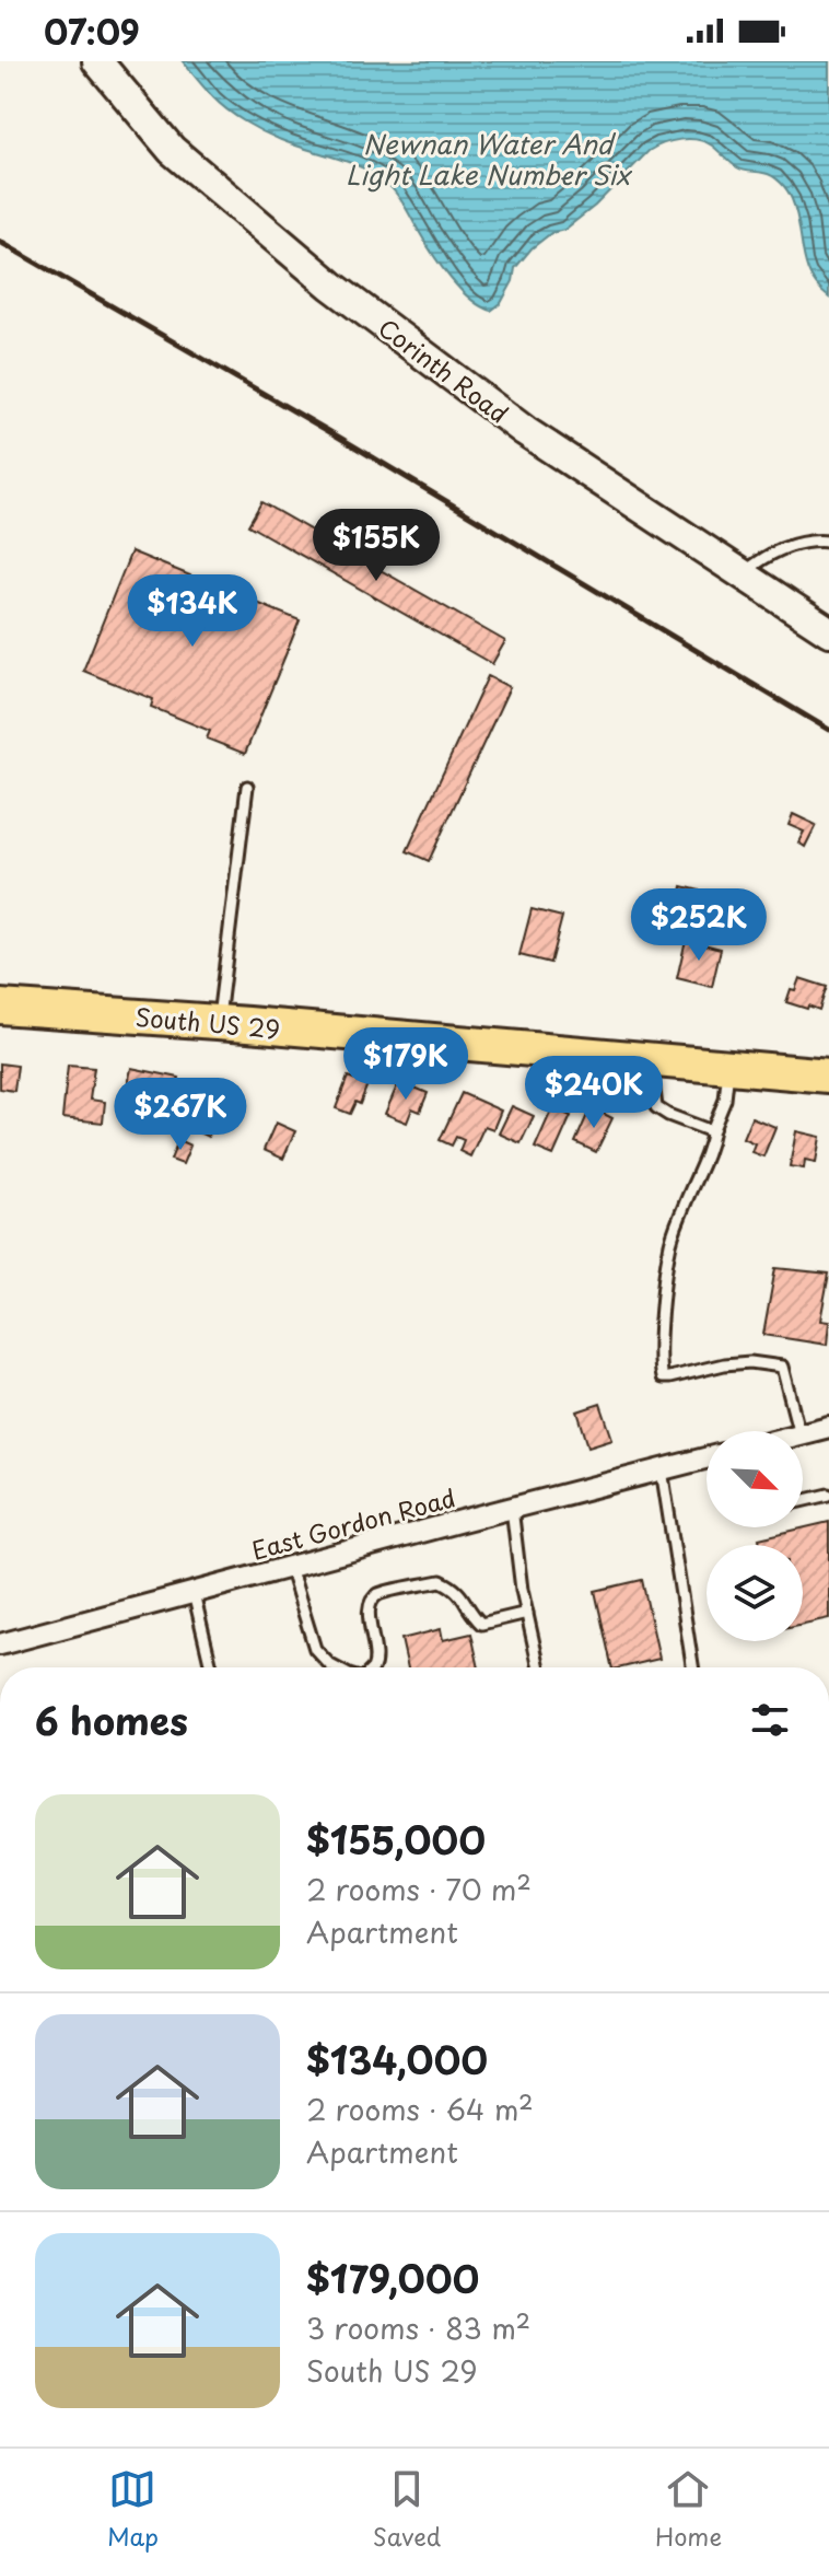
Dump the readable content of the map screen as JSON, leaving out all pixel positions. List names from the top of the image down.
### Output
{
  "streets": {
    "main road": ["South US 29"],
    "street": ["Corinth Road", "East Gordon Road"]
  },
  "water": ["Newnan Water And Light Lake Number Six"],
  "north": "bottom right",
  "page": {
    "status": "07:09",
    "price": [
      "$155K",
      "$134K",
      "$252K",
      "$179K",
      "$240K",
      "$267K"
    ],
    "heading": "6 homes",
    "list": [
      {
        "name": "$155,000",
        "note": "2 rooms · 70 m² · Apartment"
      },
      {
        "name": "$134,000",
        "note": "2 rooms · 64 m² · Apartment"
      },
      {
        "name": "$179,000",
        "note": "3 rooms · 83 m² · South US 29"
      }
    ],
    "tabs": ["Map", "Saved", "Home"]
  }
}
